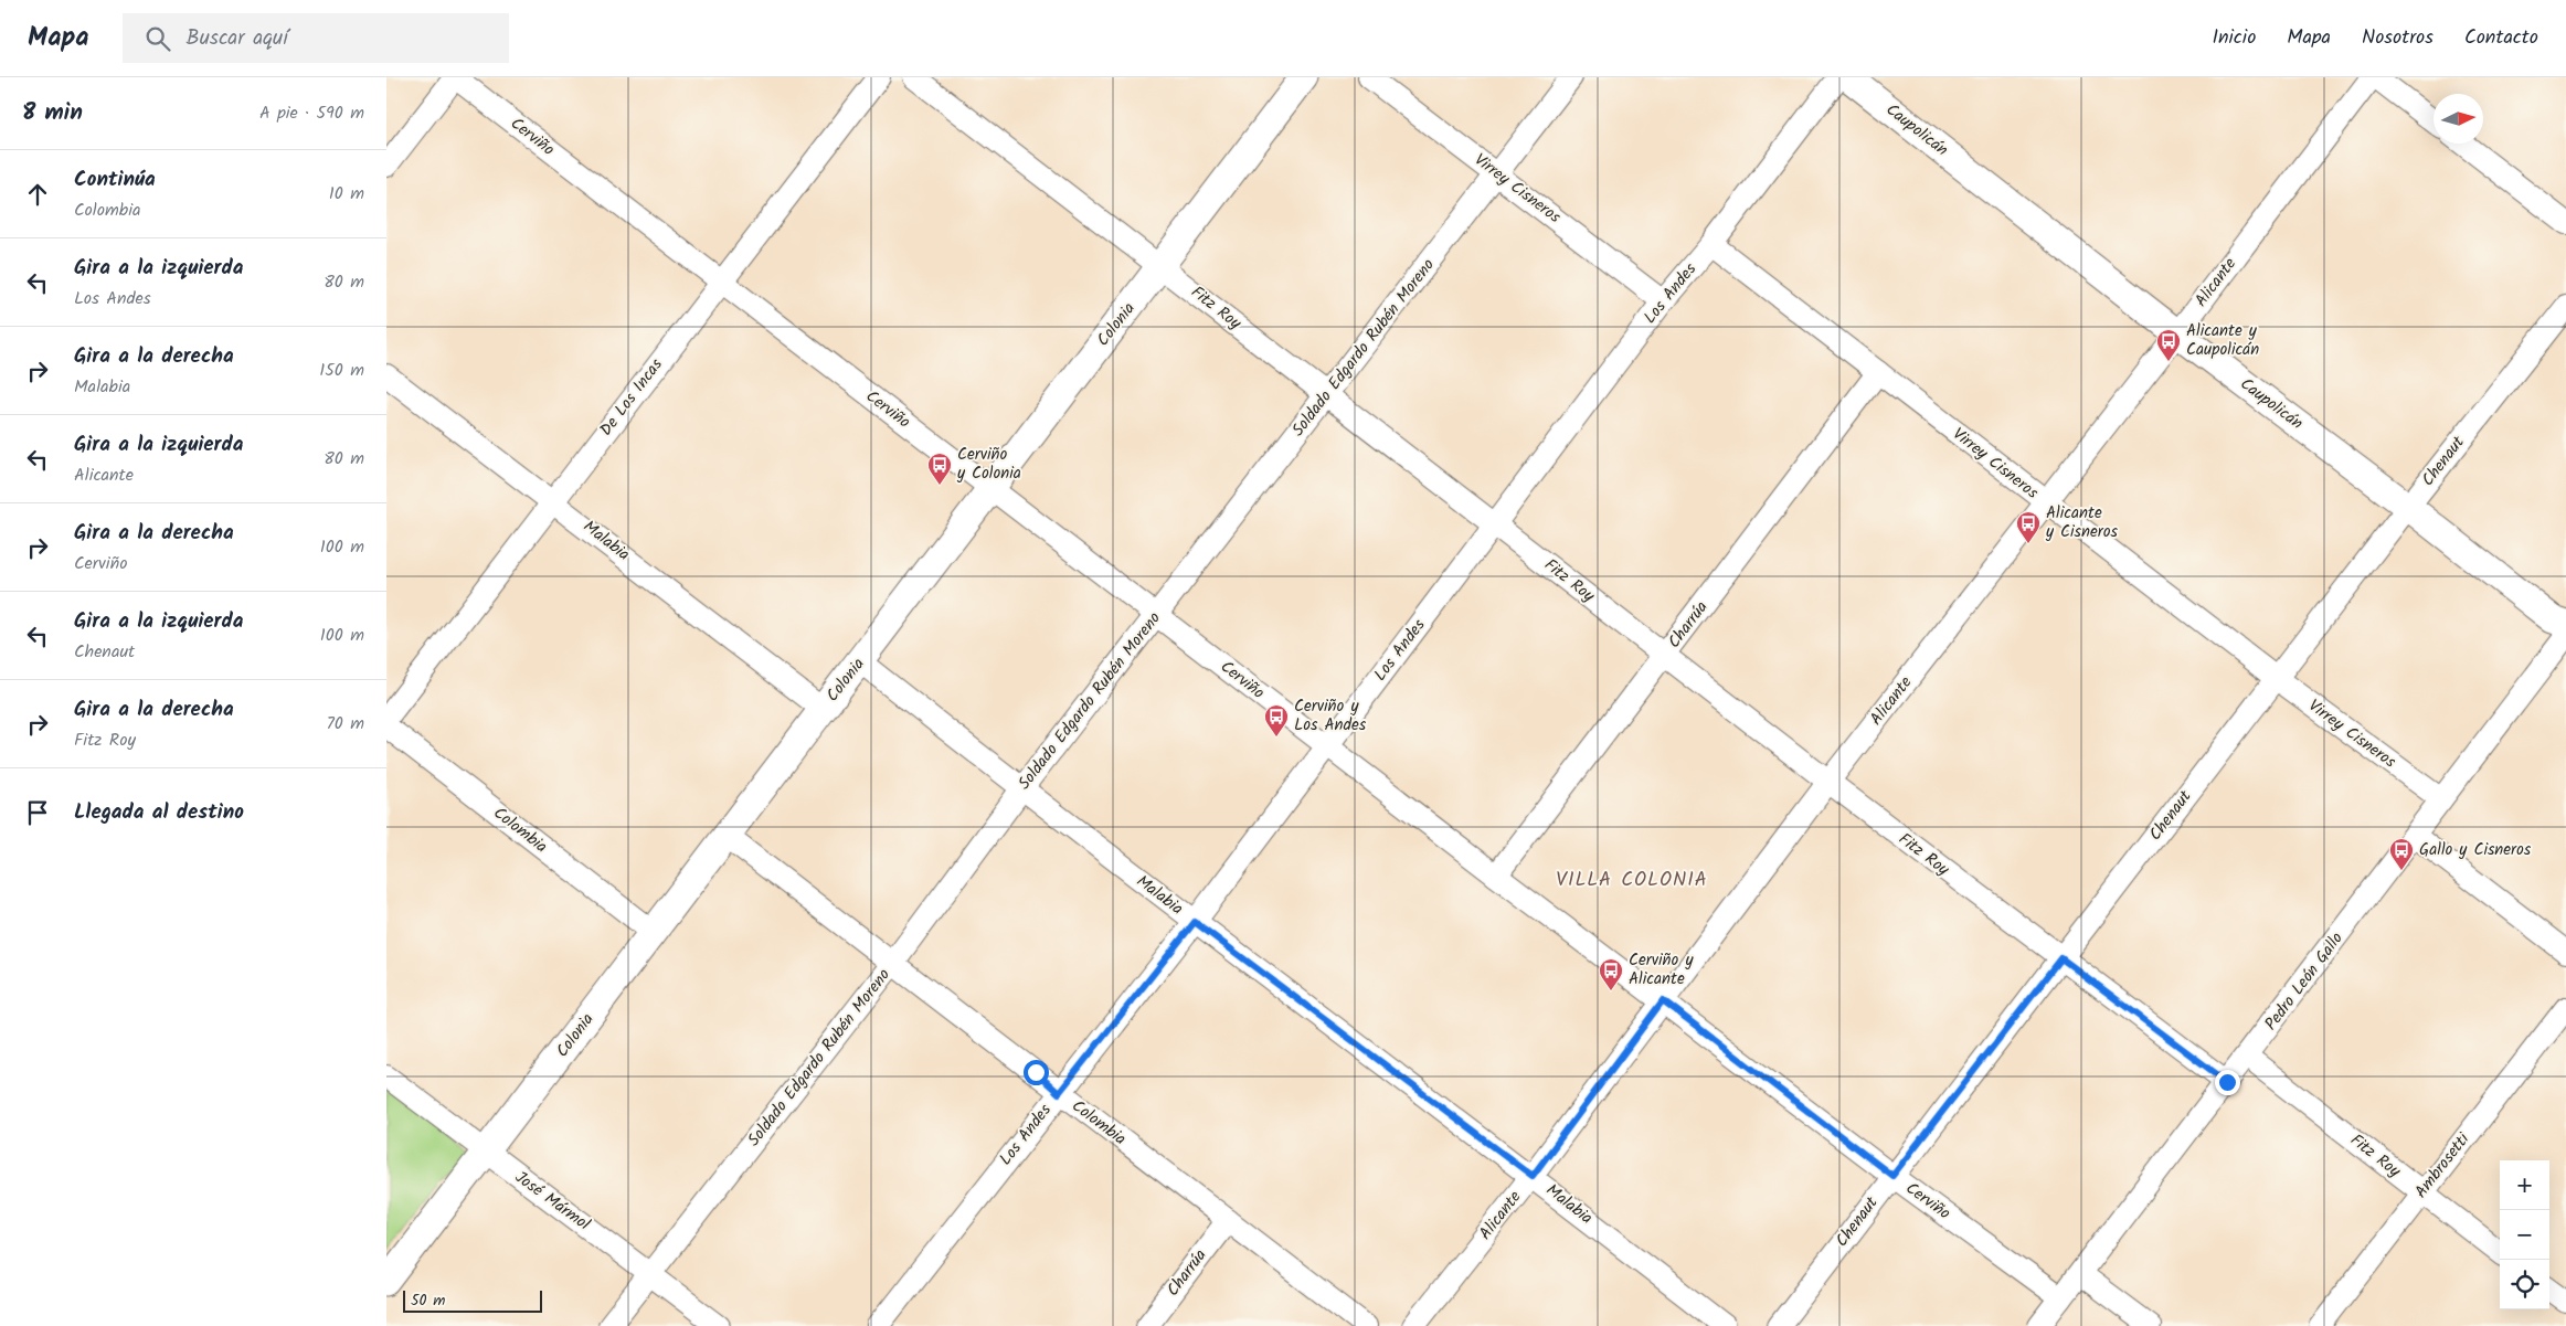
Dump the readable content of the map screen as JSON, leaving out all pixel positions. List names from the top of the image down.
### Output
{
  "streets": {
    "street": [
      "Caupolicán",
      "Cerviño",
      "Virrey Cisneros",
      "Alicante",
      "Los Andes",
      "Fitz Roy",
      "Colonia",
      "Soldado Edgardo Rubén Moreno",
      "De Los Incas",
      "Chenaut",
      "Malabia",
      "Charrúa",
      "Colombia",
      "Pedro León Gallo",
      "Ambrosetti",
      "José Mármol"
    ]
  },
  "crossings": [
    ["Caupolicán", "Alicante"],
    ["Caupolicán", "Chenaut"],
    ["Cerviño", "Alicante"],
    ["Cerviño", "Los Andes"],
    ["Cerviño", "Colonia"],
    ["Cerviño", "Soldado Edgardo Rubén Moreno"],
    ["Cerviño", "De Los Incas"],
    ["Cerviño", "Chenaut"],
    ["Cerviño", "Charrúa"],
    ["Cerviño", "Pedro León Gallo"],
    ["Virrey Cisneros", "Alicante"],
    ["Virrey Cisneros", "Los Andes"],
    ["Virrey Cisneros", "Soldado Edgardo Rubén Moreno"],
    ["Virrey Cisneros", "Chenaut"],
    ["Virrey Cisneros", "Charrúa"],
    ["Virrey Cisneros", "Pedro León Gallo"],
    ["Alicante", "Fitz Roy"],
    ["Alicante", "Malabia"],
    ["Los Andes", "Fitz Roy"],
    ["Los Andes", "Malabia"],
    ["Los Andes", "Colombia"],
    ["Fitz Roy", "Colonia"],
    ["Fitz Roy", "Soldado Edgardo Rubén Moreno"],
    ["Fitz Roy", "Chenaut"],
    ["Fitz Roy", "Charrúa"],
    ["Fitz Roy", "Pedro León Gallo"],
    ["Fitz Roy", "Ambrosetti"],
    ["Colonia", "Malabia"],
    ["Colonia", "Colombia"],
    ["Colonia", "José Mármol"],
    ["Soldado Edgardo Rubén Moreno", "Malabia"],
    ["Soldado Edgardo Rubén Moreno", "Colombia"],
    ["Soldado Edgardo Rubén Moreno", "José Mármol"],
    ["De Los Incas", "Malabia"],
    ["Charrúa", "Colombia"]
  ],
  "districts": ["VILLA COLONIA"],
  "places": {
    "bus stop": [
      "Alicante y Caupolicán",
      "Cerviño y Colonia",
      "Alicante y Cisneros",
      "Cerviño y Los Andes",
      "Gallo y Cisneros",
      "Cerviño y Alicante"
    ]
  },
  "scale_bar": "50 m",
  "north": "right",
  "page": {
    "header": "Mapa",
    "search": "Buscar aquí",
    "nav": [
      "Inicio",
      "Mapa",
      "Nosotros",
      "Contacto"
    ],
    "heading": ["8 min", "A pie · 590 m"],
    "list": [
      ["Continúa", "Colombia", "10 m"],
      ["Gira a la izquierda", "Los Andes", "80 m"],
      ["Gira a la derecha", "Malabia", "150 m"],
      ["Gira a la izquierda", "Alicante", "80 m"],
      ["Gira a la derecha", "Cerviño", "100 m"],
      ["Gira a la izquierda", "Chenaut", "100 m"],
      ["Gira a la derecha", "Fitz Roy", "70 m"],
      "Llegada al destino"
    ],
    "map_buttons": ["+", "−"],
    "scale": "50 m"
  }
}
